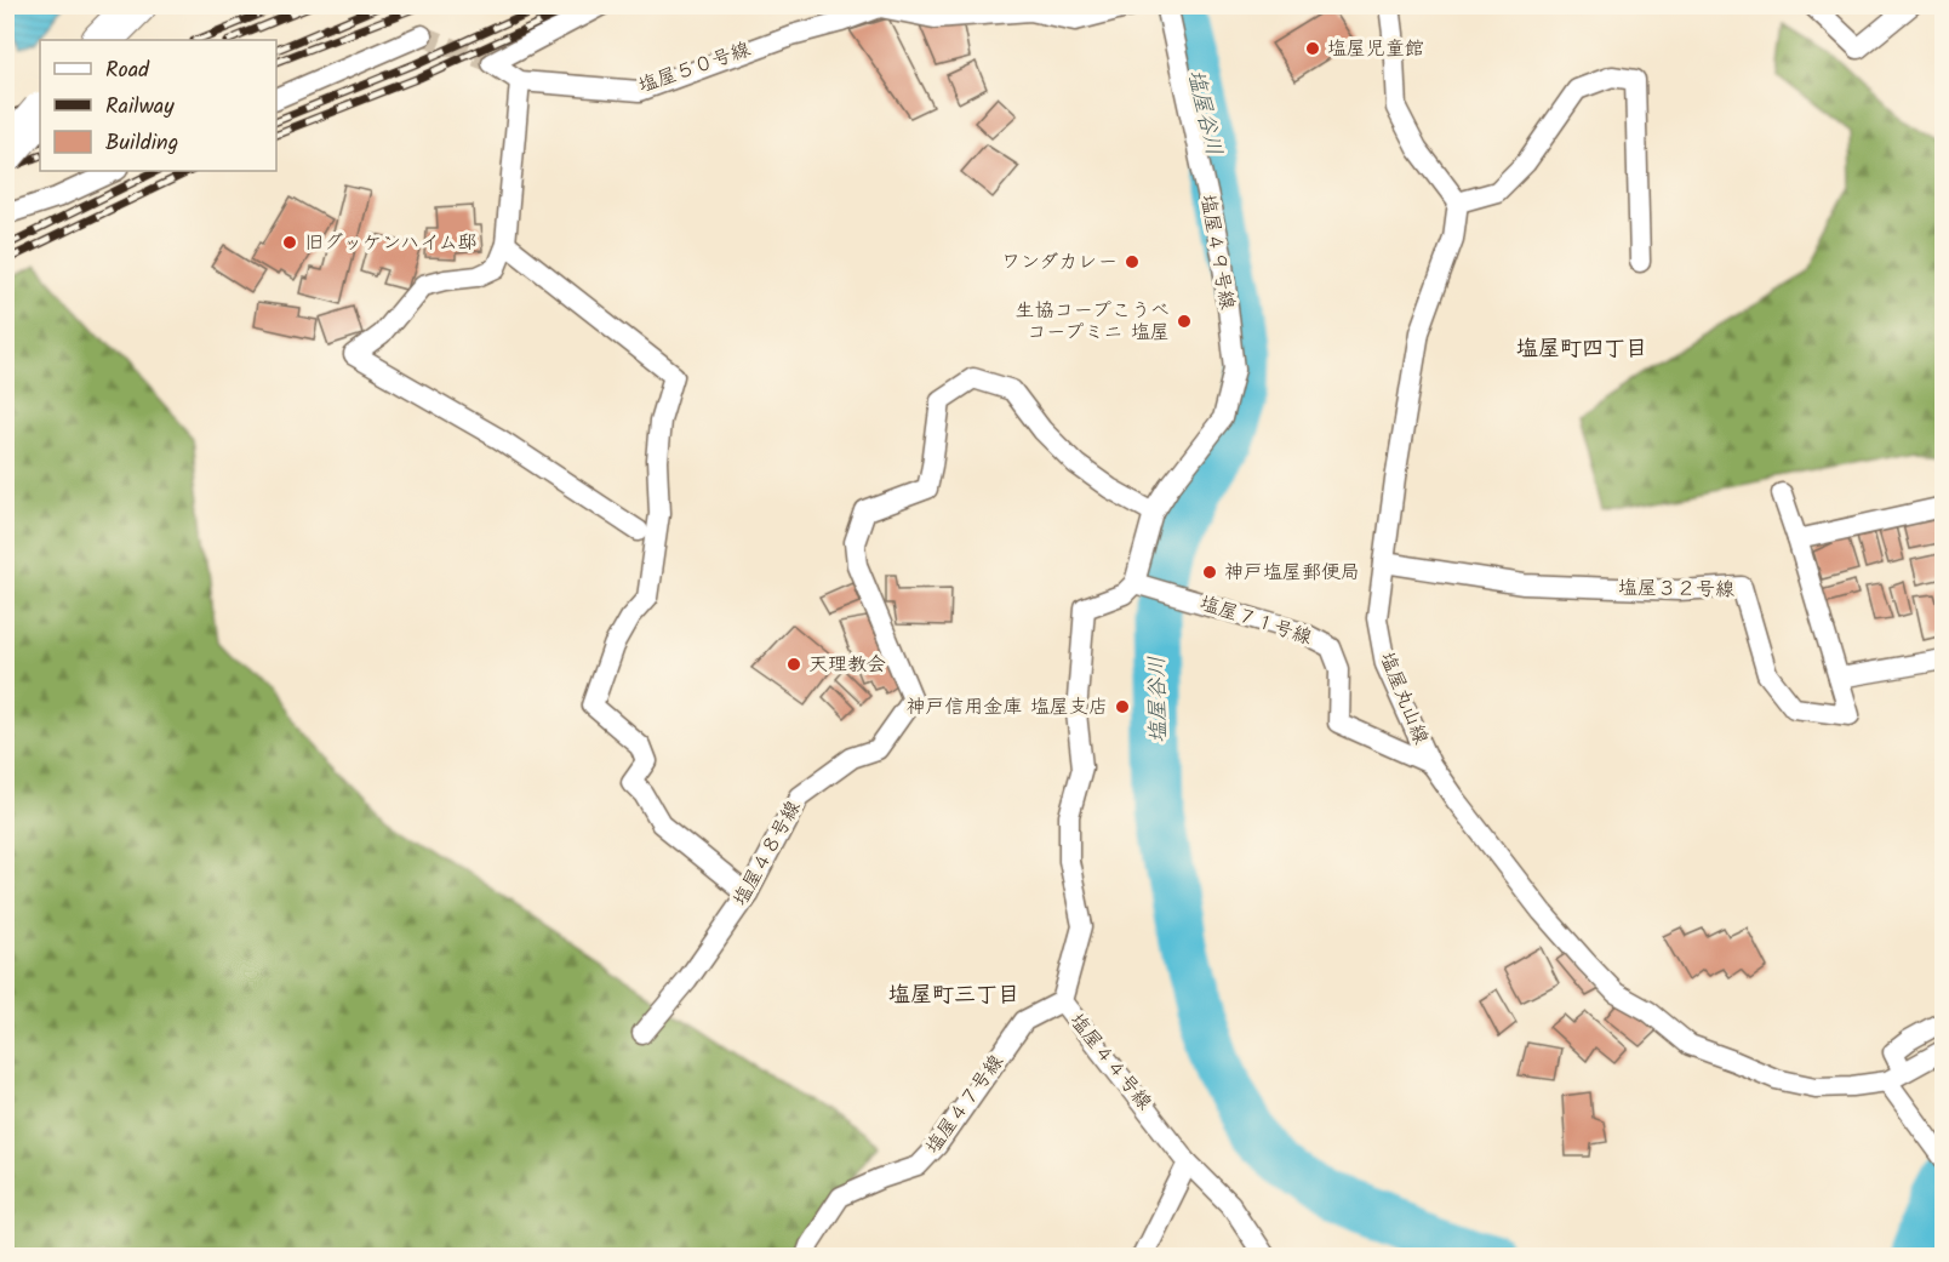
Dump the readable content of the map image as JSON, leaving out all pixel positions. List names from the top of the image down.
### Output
{
  "streets": {
    "street": [
      "塩屋５０号線",
      "塩屋４９号線",
      "塩屋３２号線",
      "塩屋７１号線",
      "塩屋丸山線",
      "塩屋４８号線",
      "塩屋４４号線",
      "塩屋４７号線"
    ]
  },
  "crossings": [
    ["塩屋４９号線", "塩屋４８号線"],
    ["塩屋３２号線", "塩屋丸山線"],
    ["塩屋７１号線", "塩屋丸山線"],
    ["塩屋７１号線", "塩屋４４号線"],
    ["塩屋４４号線", "塩屋４７号線"]
  ],
  "districts": ["塩屋町四丁目", "塩屋町三丁目"],
  "water": ["塩屋谷川"],
  "places": [
    "塩屋児童館",
    "旧グッケンハイム邸",
    "ワンダカレー",
    "生協コープこうべ コープミニ 塩屋",
    "神戸塩屋郵便局",
    "天理教会",
    "神戸信用金庫 塩屋支店"
  ],
  "legend": ["Road", "Railway", "Building"]
}
